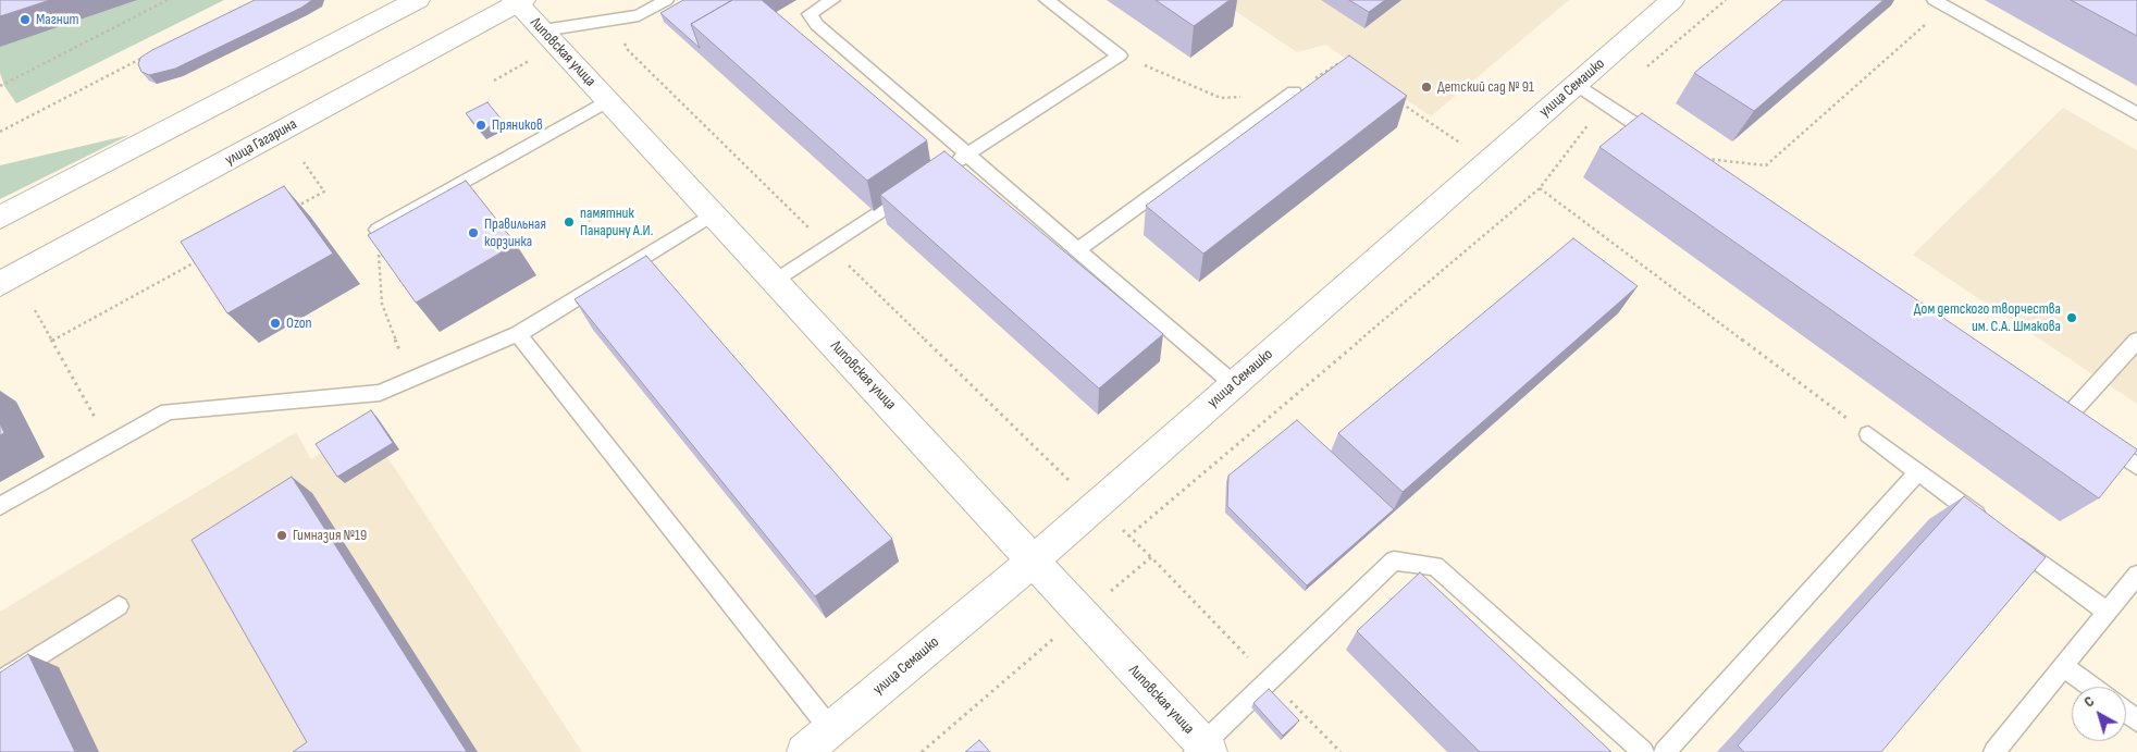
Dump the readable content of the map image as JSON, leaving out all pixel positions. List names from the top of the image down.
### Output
{
  "streets": {
    "street": ["Липовская улица", "улица Семашко", "улица Гагарина"]
  },
  "crossings": [
    ["Липовская улица", "улица Семашко"],
    ["Липовская улица", "улица Гагарина"]
  ],
  "places": [
    "Магнит",
    "Детский сад № 91",
    "Пряников",
    "памятник Панарину А.И.",
    "Правильная корзинка",
    "Дом детского творчества им. С.А. Шмакова",
    "Ozon",
    "Гимназия №19"
  ],
  "north": "top left"
}
